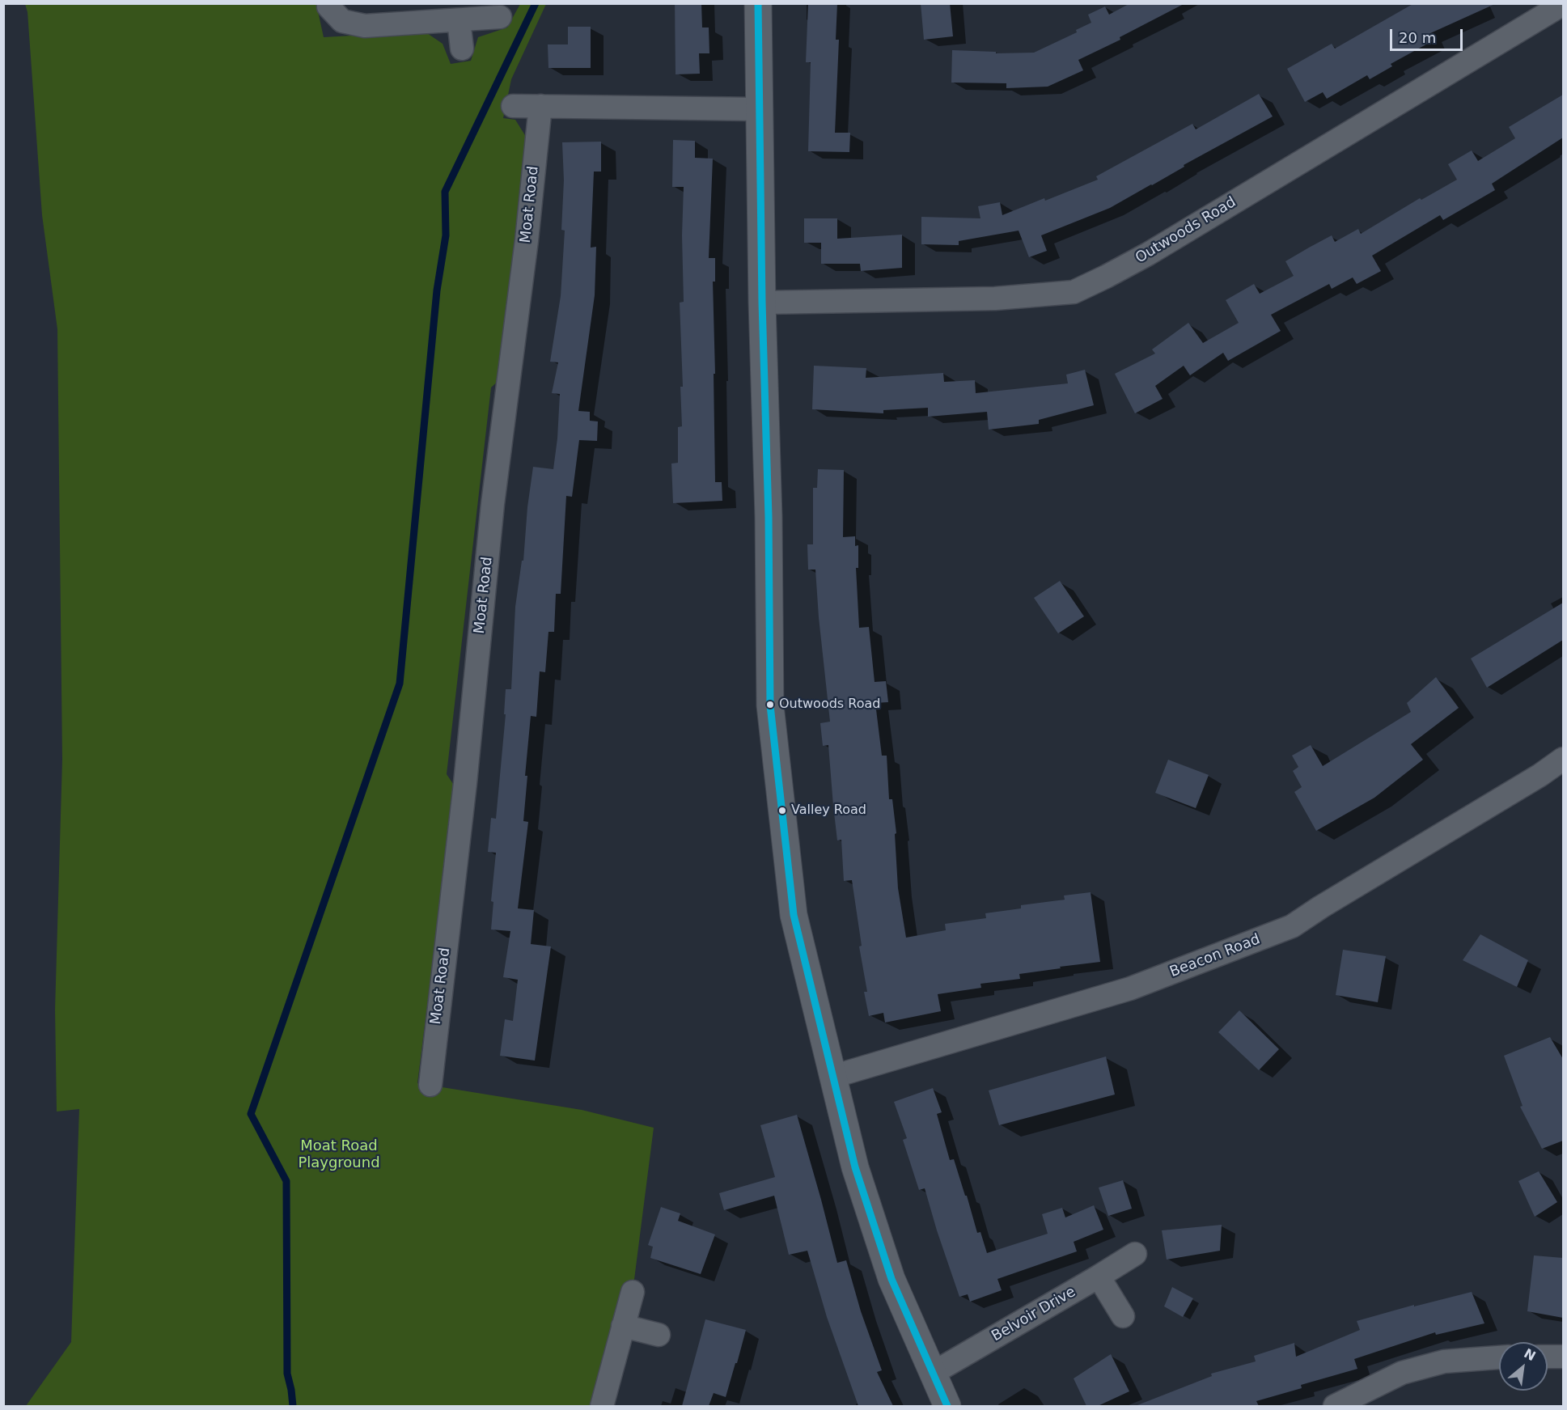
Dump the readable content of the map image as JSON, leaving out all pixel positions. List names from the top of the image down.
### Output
{
  "streets": {
    "street": [
      "Moat Road",
      "Outwoods Road",
      "Beacon Road",
      "Belvoir Drive"
    ]
  },
  "parks": ["Moat Road Playground"],
  "places": ["Outwoods Road", "Valley Road"],
  "scale_bar": "20 m",
  "north": "top right"
}
